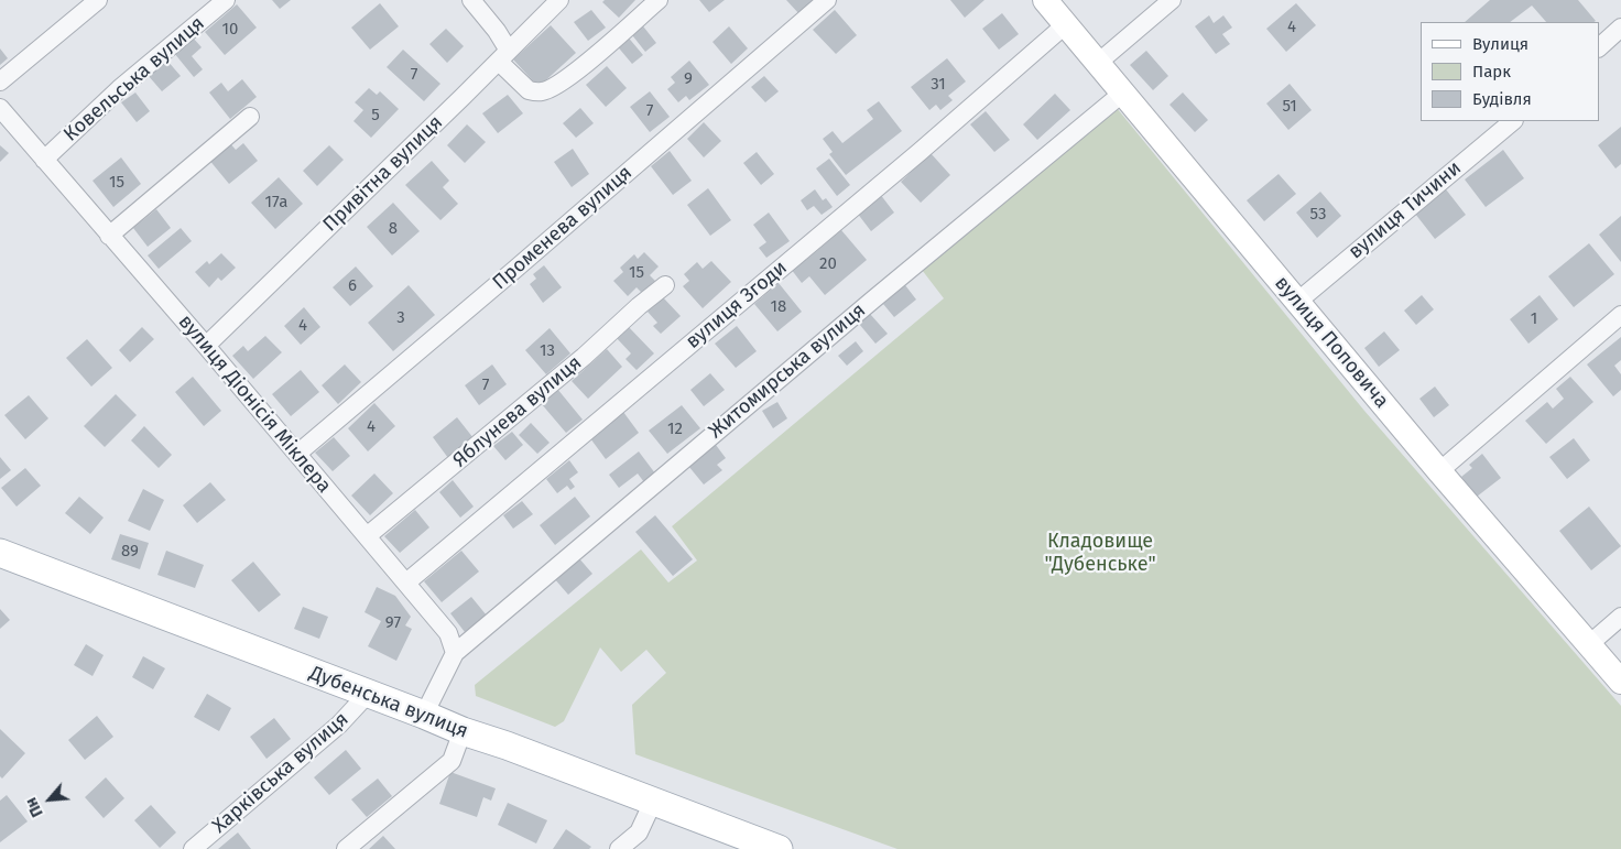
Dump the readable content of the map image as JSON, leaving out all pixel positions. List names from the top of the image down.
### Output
{
  "streets": {
    "main road": ["Дубенська вулиця"],
    "street": [
      "Ковельська вулиця",
      "Привітна вулиця",
      "вулиця Тичини",
      "Променева вулиця",
      "вулиця Згоди",
      "вулиця Поповича",
      "Житомирська вулиця",
      "вулиця Діонісія Міклера",
      "Яблунева вулиця",
      "Харківська вулиця"
    ]
  },
  "crossings": [
    ["Ковельська вулиця", "вулиця Діонісія Міклера"],
    ["Привітна вулиця", "вулиця Діонісія Міклера"],
    ["вулиця Тичини", "вулиця Поповича"],
    ["Променева вулиця", "вулиця Діонісія Міклера"],
    ["вулиця Згоди", "вулиця Поповича"],
    ["вулиця Згоди", "вулиця Діонісія Міклера"],
    ["вулиця Поповича", "Житомирська вулиця"],
    ["Житомирська вулиця", "вулиця Діонісія Міклера"],
    ["вулиця Діонісія Міклера", "Яблунева вулиця"],
    ["Дубенська вулиця", "Харківська вулиця"]
  ],
  "parks": ["Кладовище \"Дубенське\""],
  "house_numbers": [
    "4",
    "10",
    "7",
    "9",
    "31",
    "51",
    "7",
    "5",
    "15",
    "17а",
    "53",
    "8",
    "20",
    "15",
    "6",
    "18",
    "3",
    "1",
    "4",
    "13",
    "7",
    "4",
    "12",
    "89",
    "97"
  ],
  "legend": ["Вулиця", "Парк", "Будівля"],
  "north": "bottom left"
}
